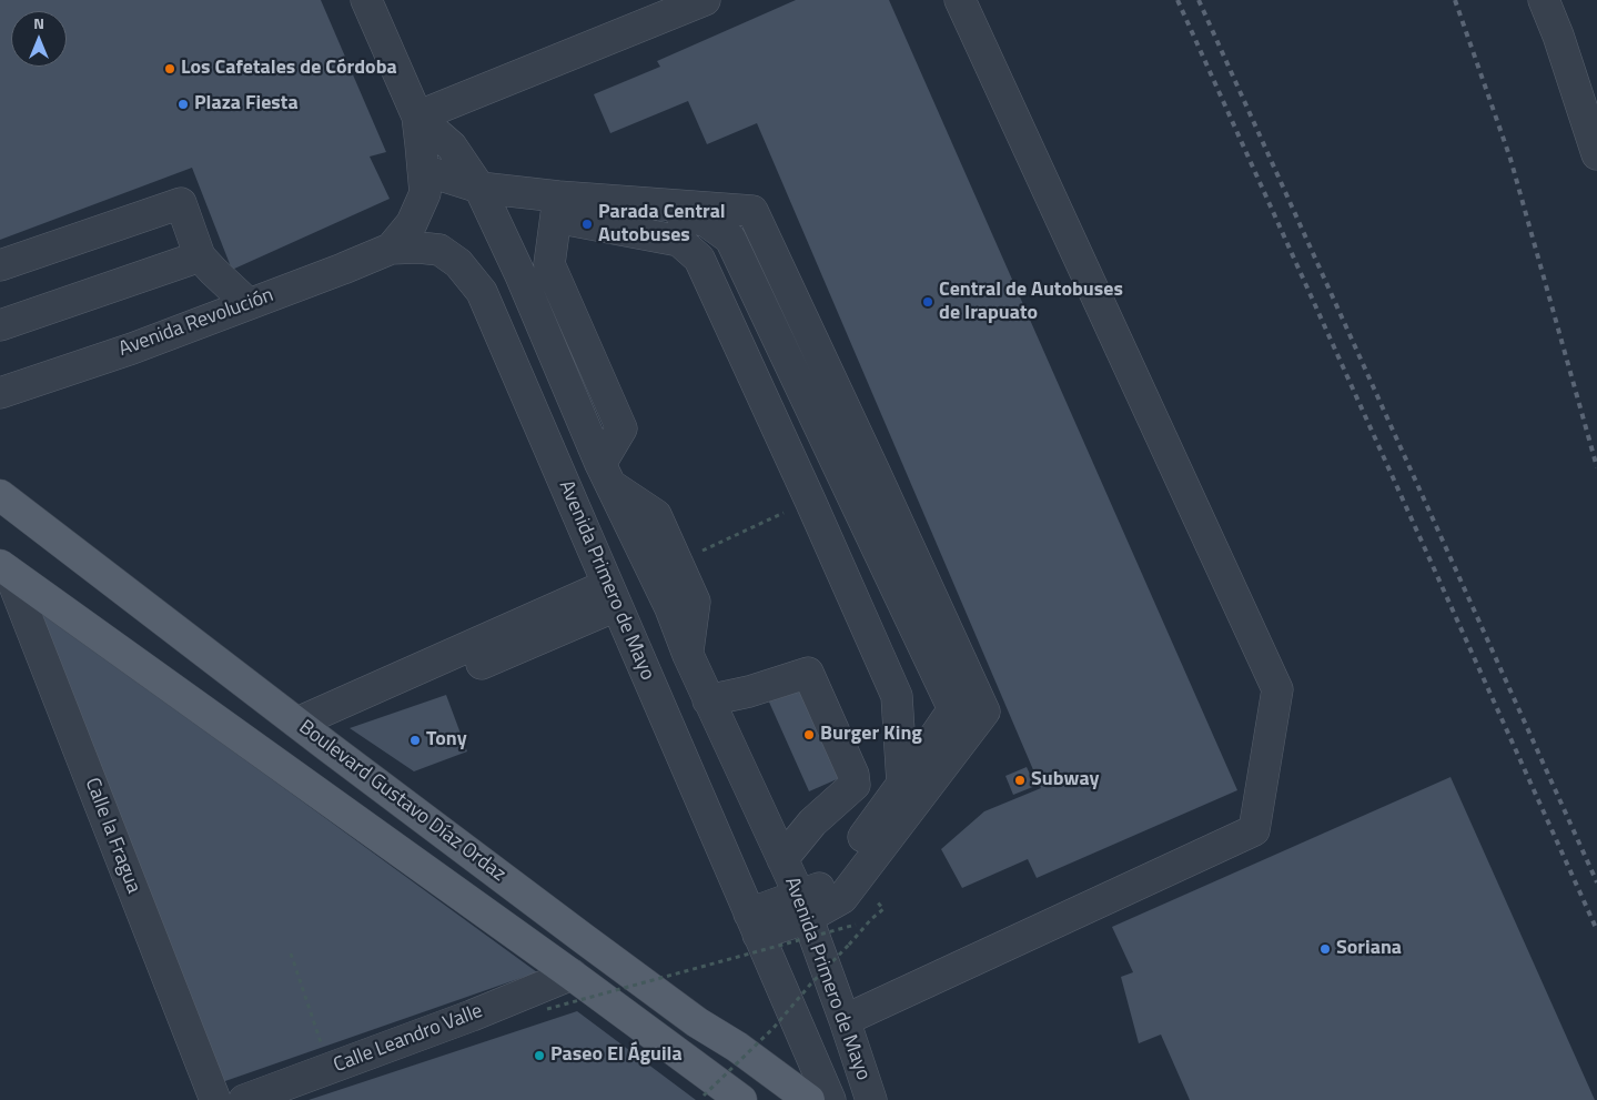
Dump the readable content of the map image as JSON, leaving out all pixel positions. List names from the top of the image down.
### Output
{
  "streets": {
    "main road": ["Boulevard Gustavo Díaz Ordaz"],
    "street": [
      "Avenida Revolución",
      "Avenida Primero de Mayo",
      "Calle la Fragua",
      "Calle Leandro Valle"
    ]
  },
  "crossings": [
    ["Avenida Revolución", "Avenida Primero de Mayo"],
    ["Boulevard Gustavo Díaz Ordaz", "Calle la Fragua"],
    ["Boulevard Gustavo Díaz Ordaz", "Calle Leandro Valle"]
  ],
  "places": [
    "Los Cafetales de Córdoba",
    "Plaza Fiesta",
    "Parada Central Autobuses",
    "Central de Autobuses de Irapuato",
    "Burger King",
    "Tony",
    "Subway",
    "Soriana",
    "Paseo El Águila"
  ],
  "north": "top"
}
